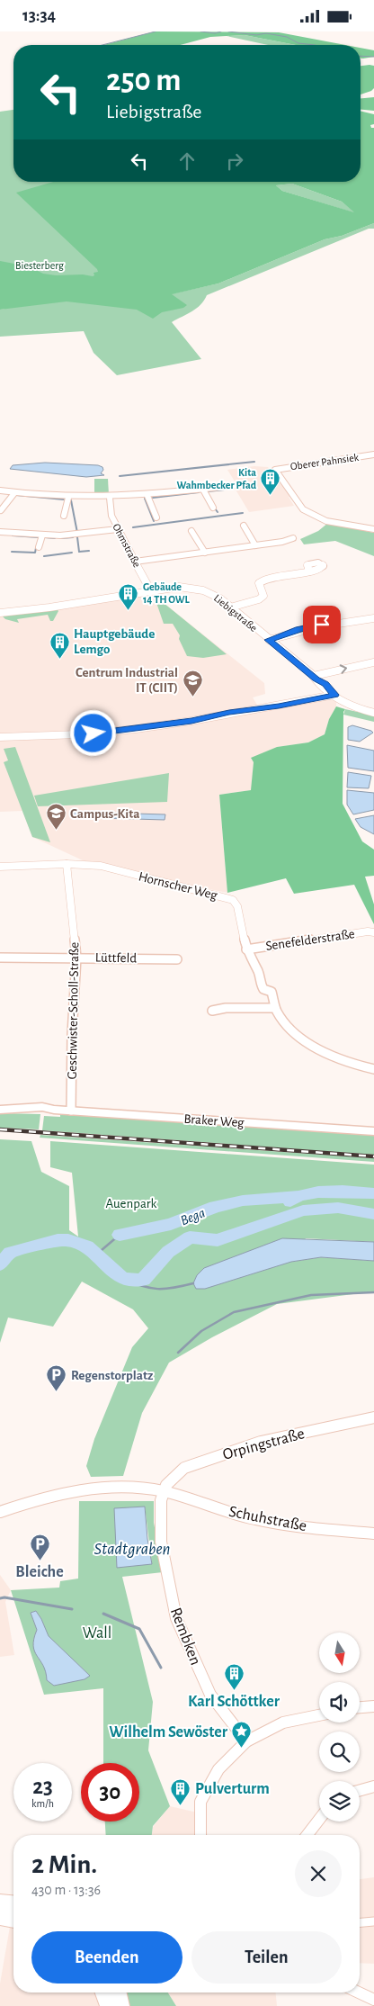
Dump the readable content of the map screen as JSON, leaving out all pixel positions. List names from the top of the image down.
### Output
{
  "streets": {
    "street": [
      "Oberer Pahnsiek",
      "Ohmstraße",
      "Liebigstraße",
      "Hornscher Weg",
      "Senefelderstraße",
      "Lüttfeld",
      "Geschwister-Scholl-Straße",
      "Braker Weg",
      "Orpingstraße",
      "Schuhstraße",
      "Rembken"
    ]
  },
  "crossings": [
    ["Ohmstraße", "Liebigstraße"],
    ["Hornscher Weg", "Senefelderstraße"],
    ["Hornscher Weg", "Geschwister-Scholl-Straße"],
    ["Lüttfeld", "Geschwister-Scholl-Straße"],
    ["Geschwister-Scholl-Straße", "Braker Weg"],
    ["Orpingstraße", "Schuhstraße"],
    ["Orpingstraße", "Rembken"],
    ["Schuhstraße", "Rembken"]
  ],
  "water": ["Bega", "Stadtgraben"],
  "parks": ["Biesterberg", "Auenpark", "Wall"],
  "places": {
    "building": [
      "Kita Wahmbecker Pfad",
      "Gebäude 14 TH OWL",
      "Hauptgebäude Lemgo",
      "Karl Schöttker",
      "Pulverturm"
    ],
    "school or university": ["Centrum Industrial IT (CIIT)", "Campus-Kita"],
    "parking": ["Regenstorplatz", "Bleiche"],
    "place": ["Wilhelm Sewöster"]
  },
  "north": "bottom",
  "page": {
    "status": "13:34",
    "turn": ["250 m", "Liebigstraße"],
    "speed": "23 km/h",
    "limit": "30",
    "heading": ["2 Min.", "430 m · 13:36"],
    "buttons": ["Beenden", "Teilen"]
  }
}
